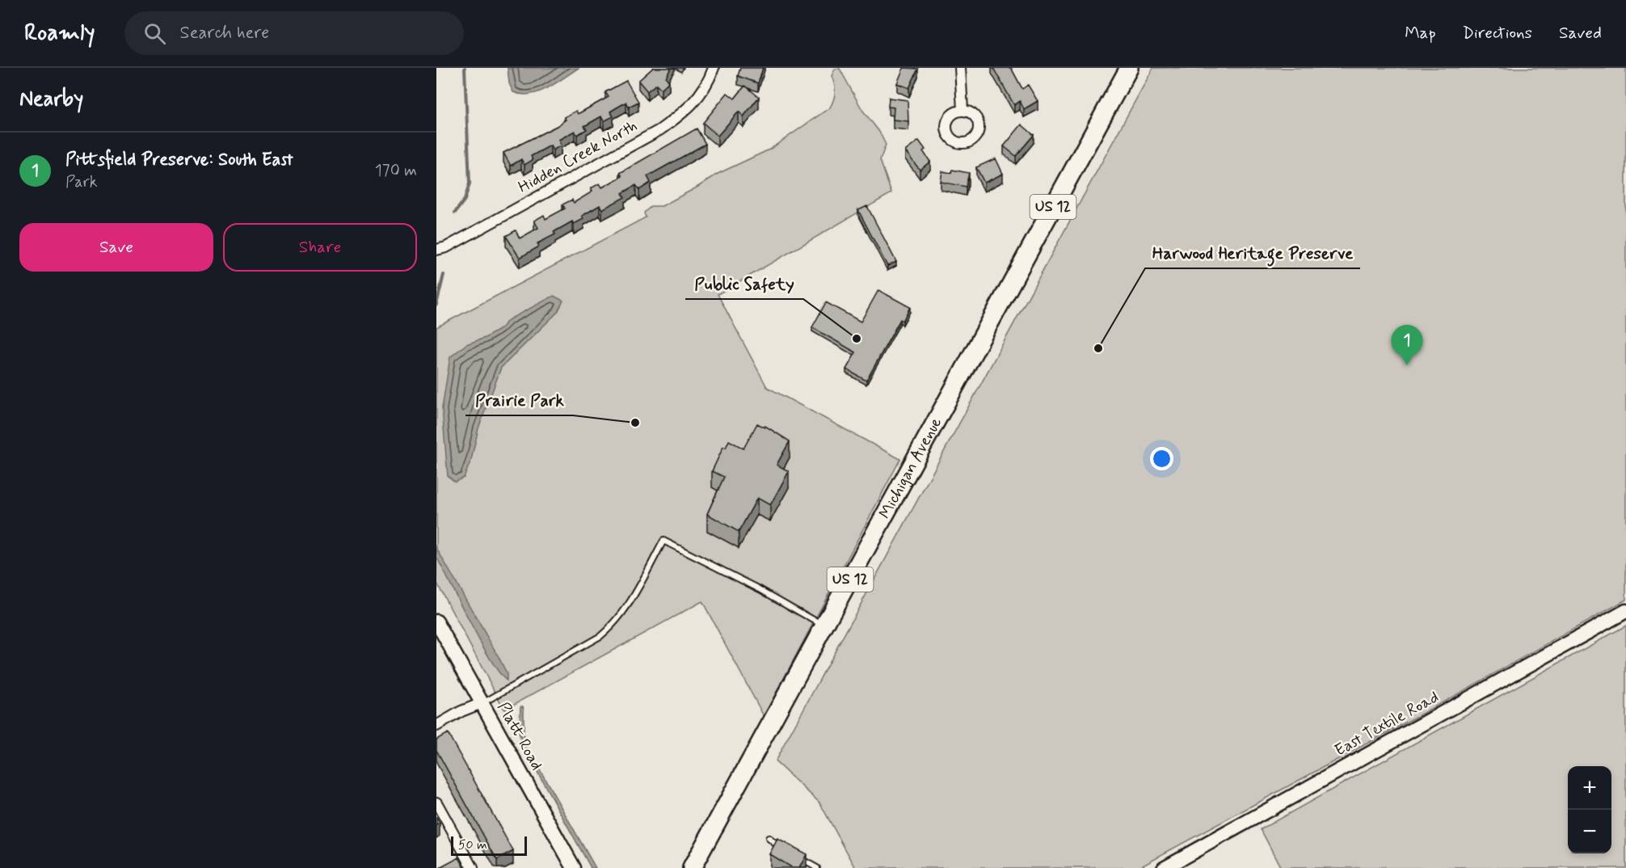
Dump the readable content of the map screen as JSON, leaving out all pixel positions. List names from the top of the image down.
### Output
{
  "streets": {
    "highway": ["US 12", "Michigan Avenue"],
    "main road": ["East Textile Road", "Platt Road"],
    "street": ["Hidden Creek North"]
  },
  "places": ["Public Safety", "Harwood Heritage Preserve", "Prairie Park"],
  "scale_bar": "50 m",
  "page": {
    "header": "Roamly",
    "search": "Search here",
    "nav": ["Map", "Directions", "Saved"],
    "heading": "Nearby",
    "list": [
      {
        "mark": "1",
        "name": "Pittsfield Preserve: South East",
        "note": "Park",
        "value": "170 m"
      }
    ],
    "buttons": ["Save", "Share"],
    "pins": "1",
    "map_buttons": ["+", "−"],
    "scale": "50 m"
  }
}
